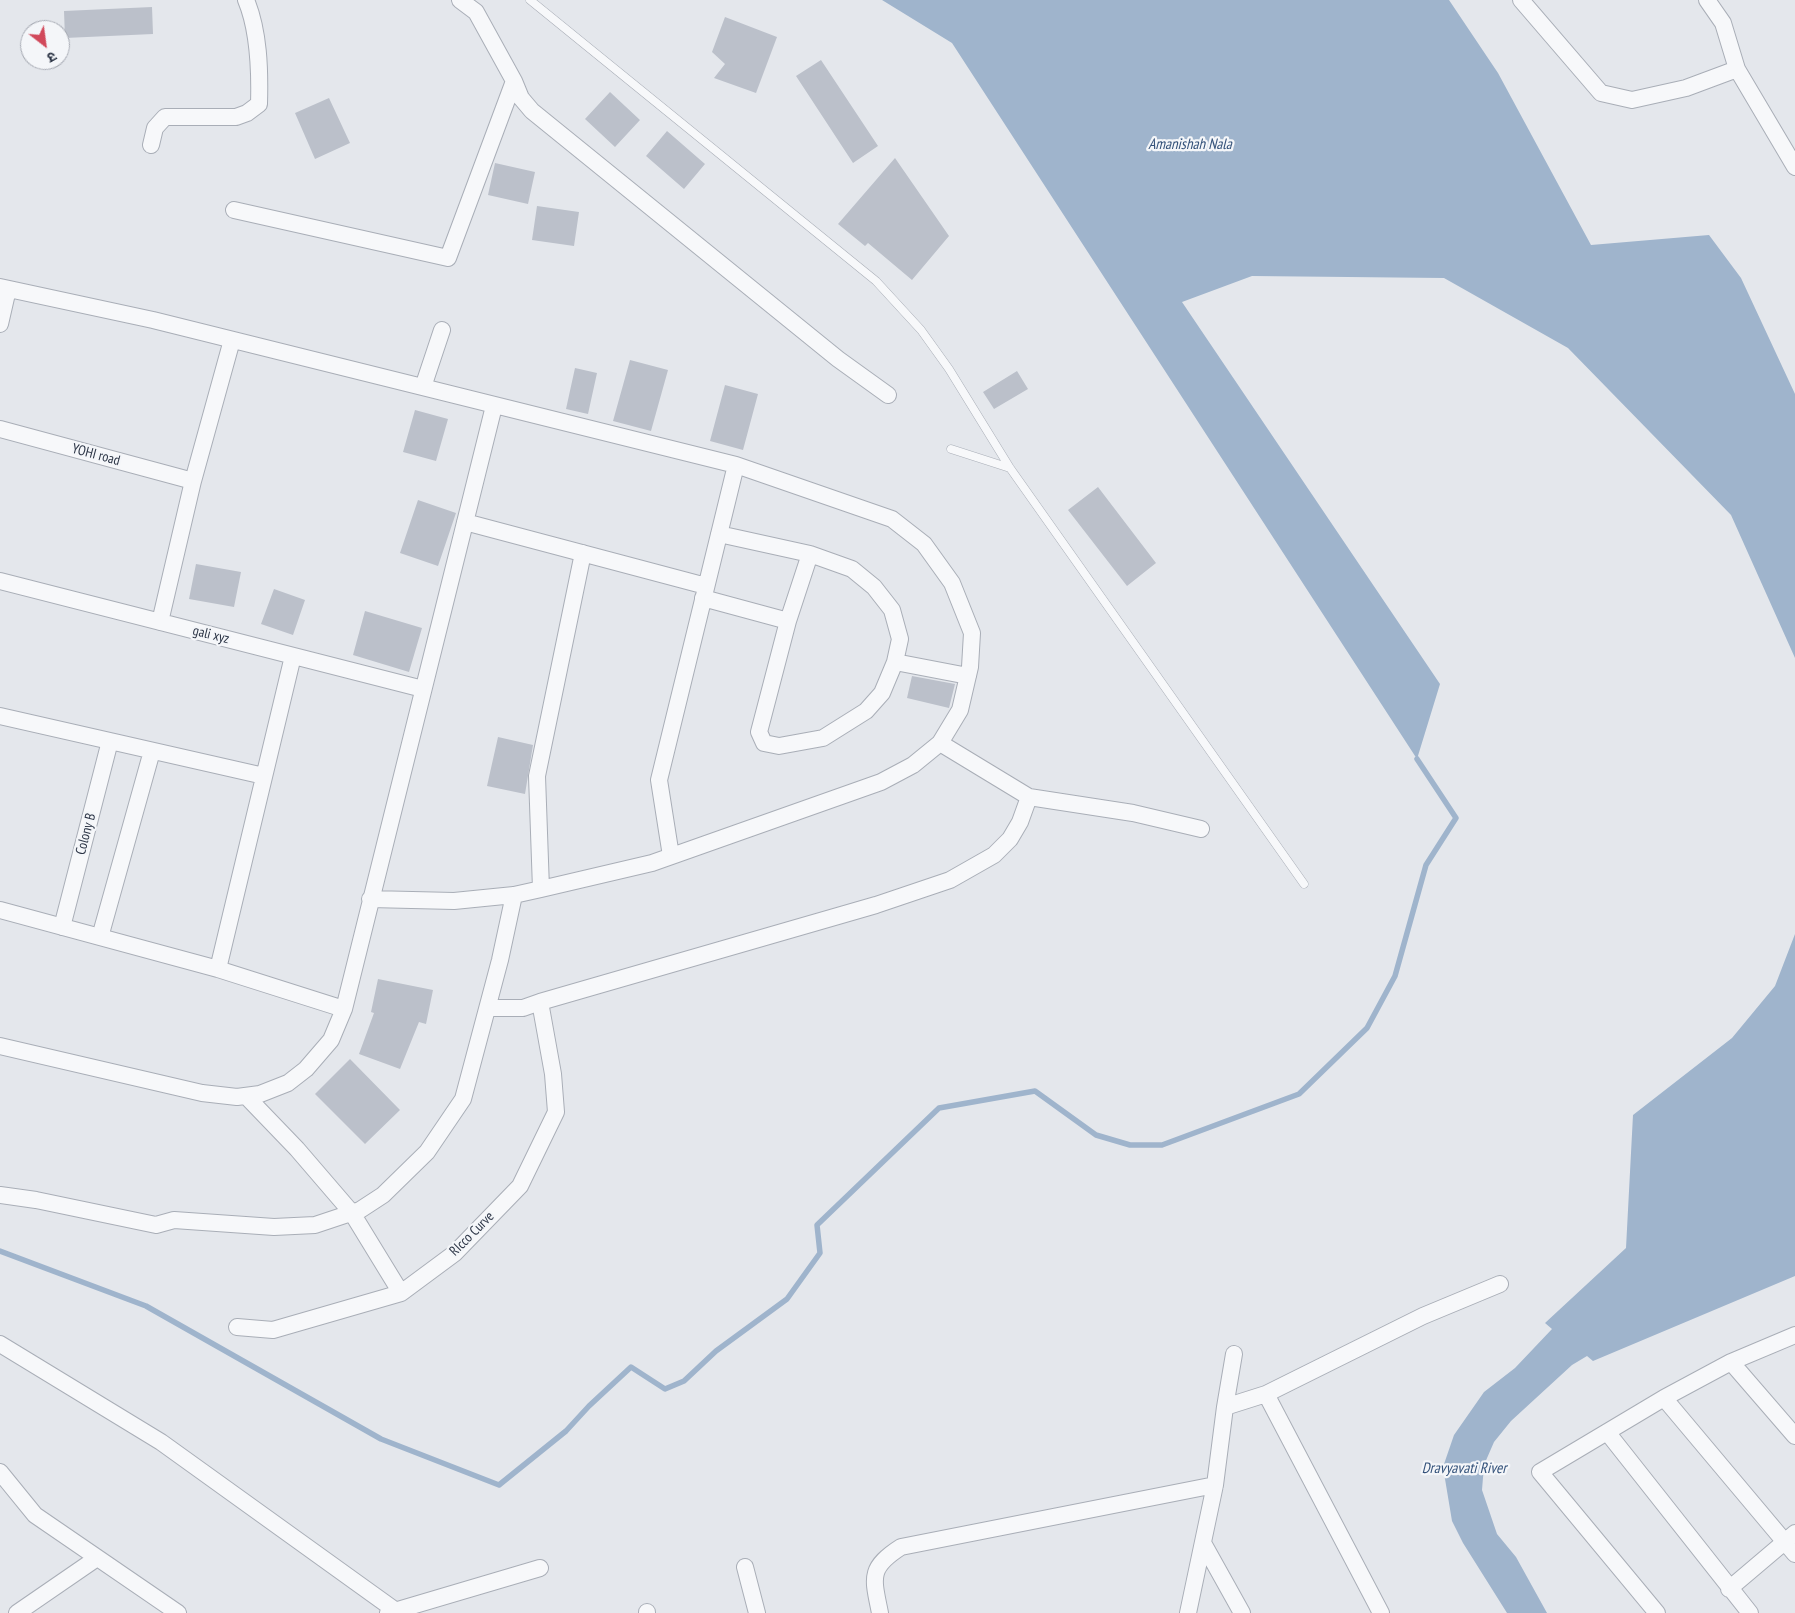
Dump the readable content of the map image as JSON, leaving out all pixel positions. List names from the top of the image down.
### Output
{
  "streets": {
    "street": [
      "YOHI road",
      "gali xyz",
      "Colony B",
      "RIcco Curve"
    ]
  },
  "water": ["Amanishah Nala", "Dravyavati River"],
  "north": "bottom right"
}
